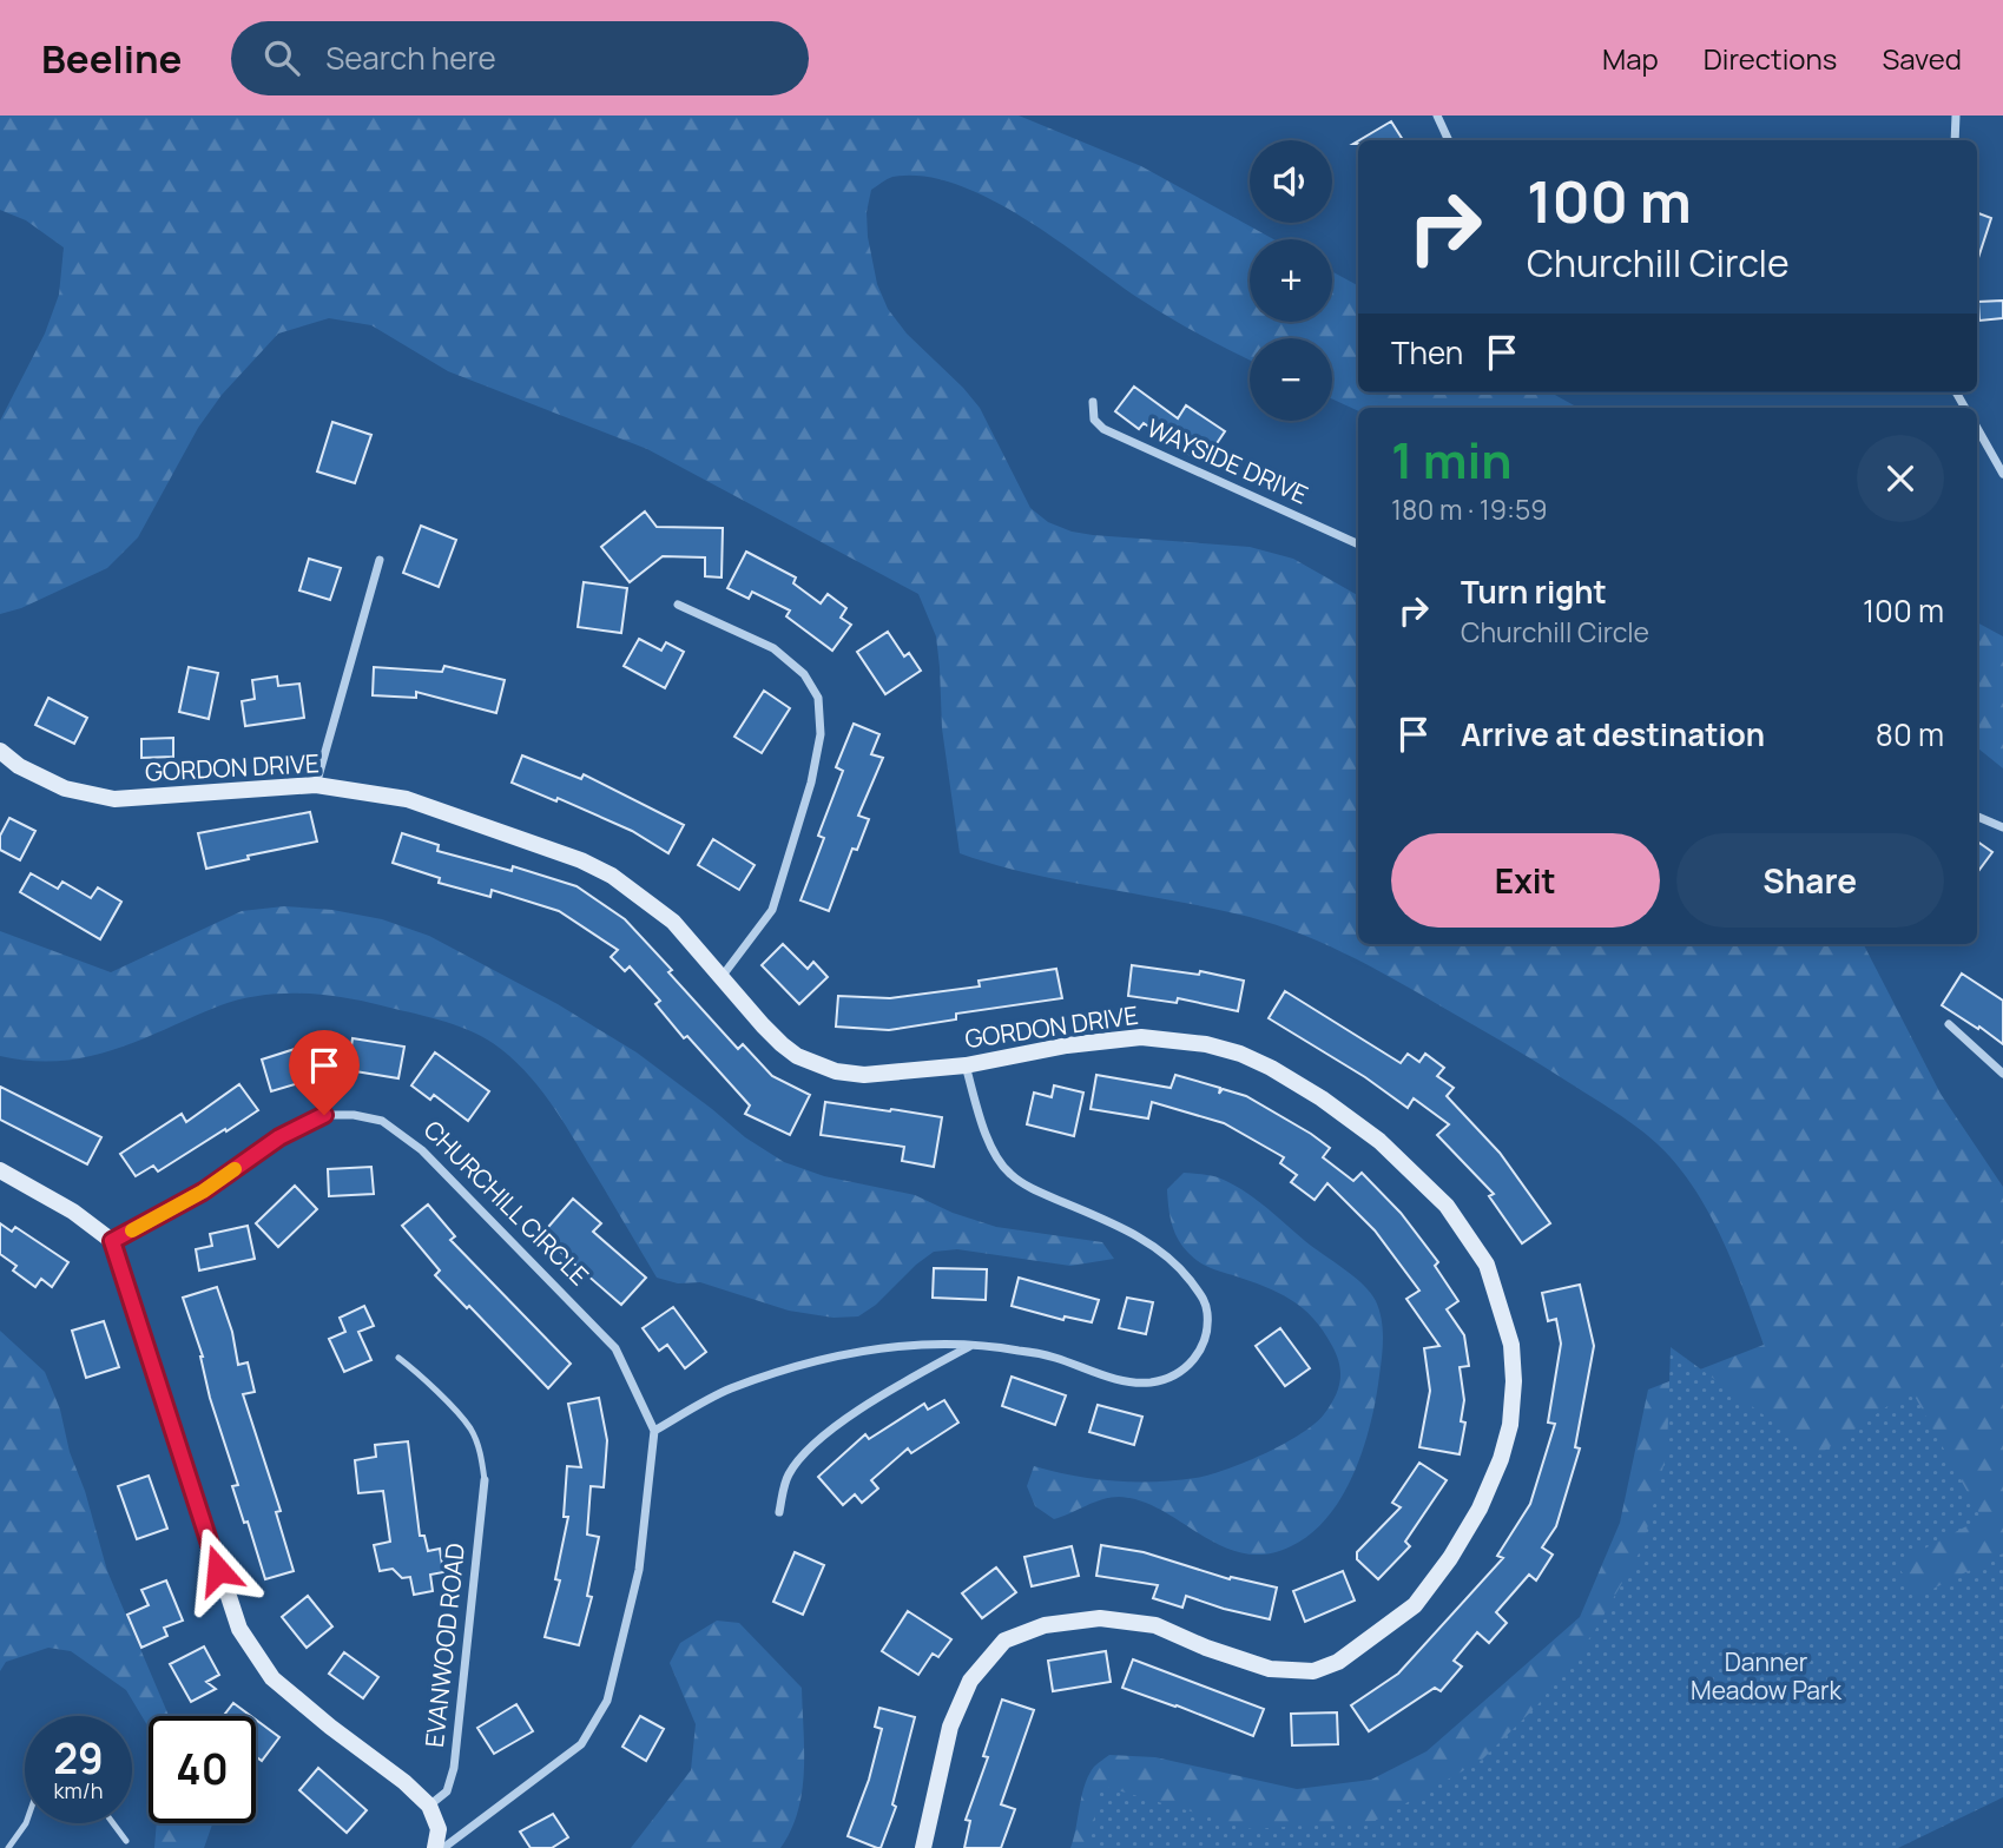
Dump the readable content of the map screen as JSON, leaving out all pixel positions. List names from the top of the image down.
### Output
{
  "streets": {
    "street": [
      "WAYSIDE DRIVE",
      "GORDON DRIVE",
      "CHURCHILL CIRCLE",
      "EVANWOOD ROAD"
    ]
  },
  "parks": ["Danner Meadow Park"],
  "page": {
    "header": "Beeline",
    "search": "Search here",
    "nav": ["Map", "Directions", "Saved"],
    "map_buttons": ["+", "−"],
    "turn": ["100 m", "Churchill Circle"],
    "then": "Then",
    "heading": ["1 min", "180 m · 19:59"],
    "list": [
      {
        "name": "Turn right",
        "note": "Churchill Circle",
        "value": "100 m"
      },
      {
        "name": "Arrive at destination",
        "value": "80 m"
      }
    ],
    "buttons": ["Exit", "Share"],
    "speed": "29 km/h",
    "limit": "40"
  }
}
